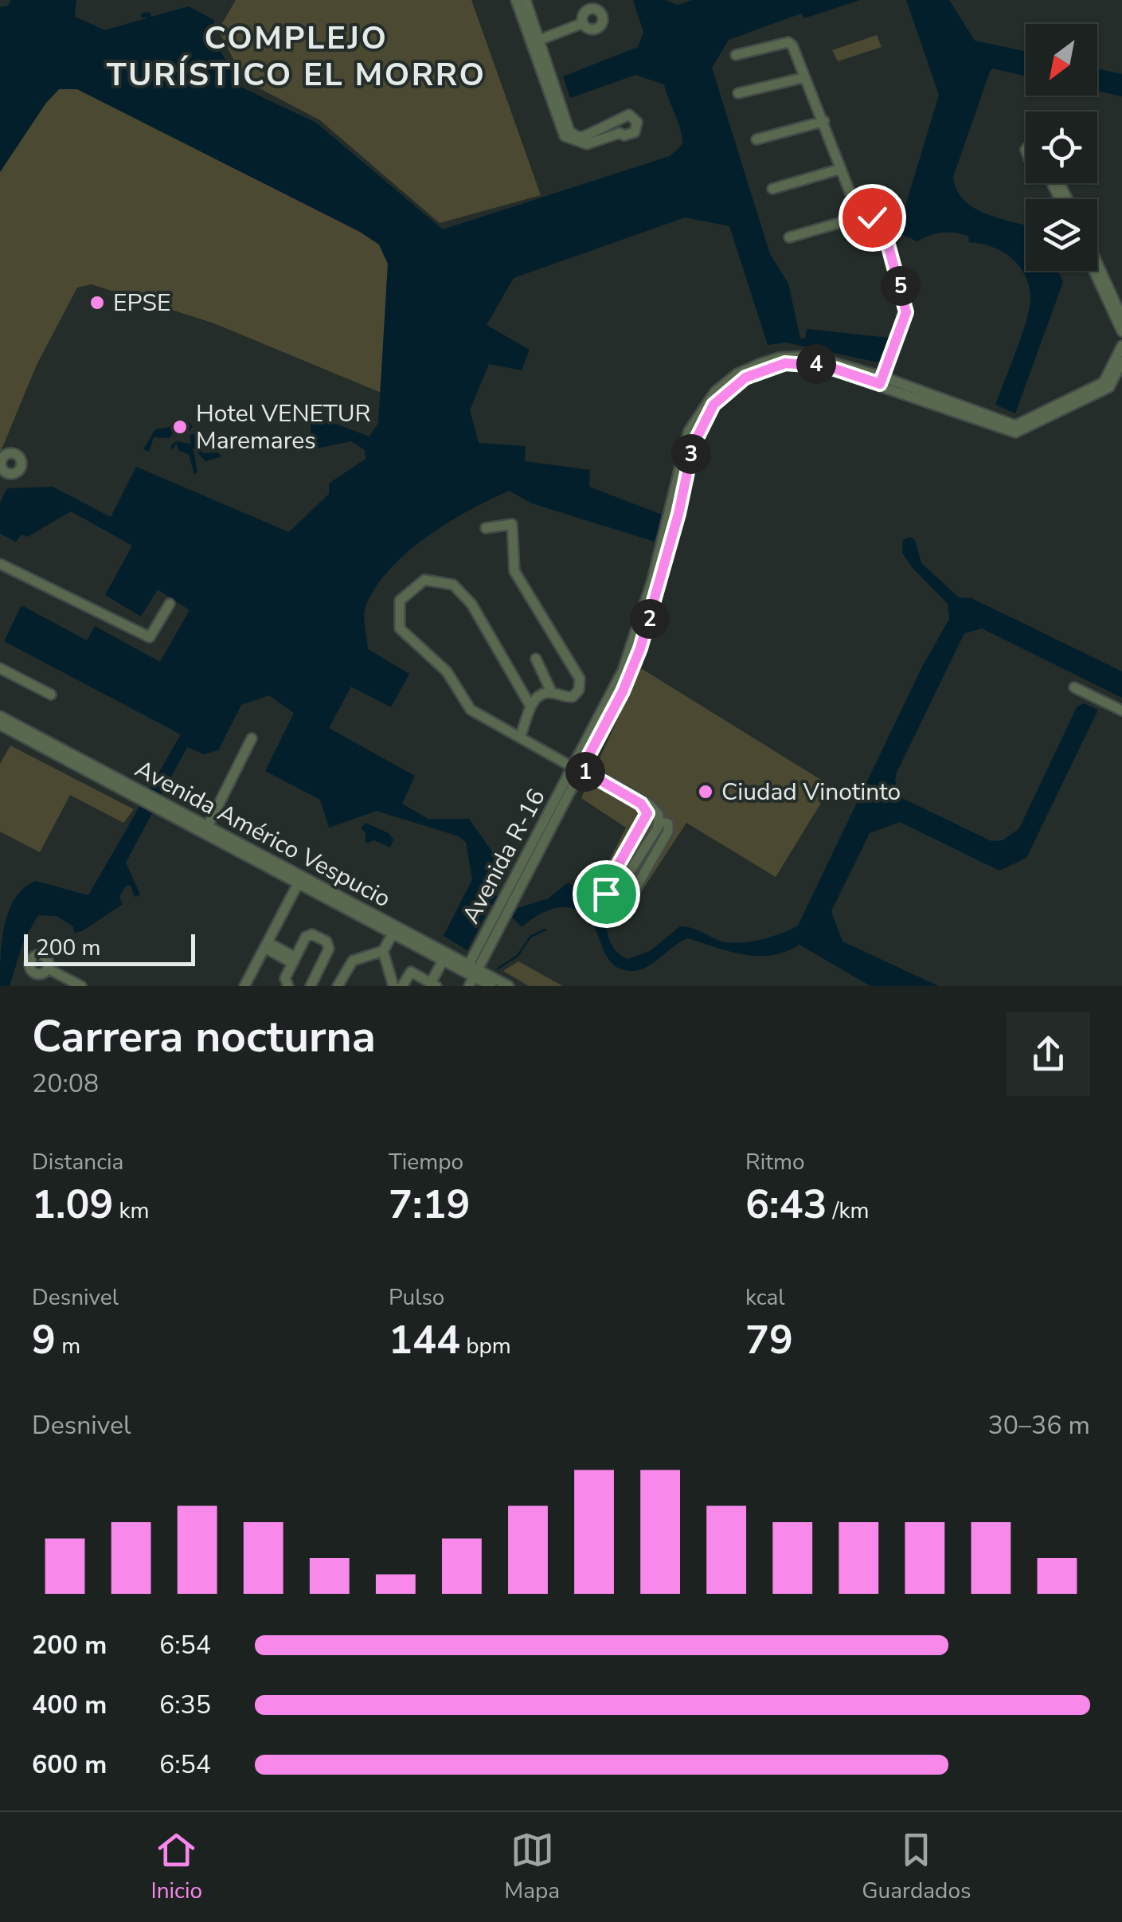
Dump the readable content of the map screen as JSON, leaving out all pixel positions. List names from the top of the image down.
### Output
{
  "streets": {
    "street": ["Avenida Américo Vespucio", "Avenida R-16"]
  },
  "crossings": [
    ["Avenida Américo Vespucio", "Avenida R-16"]
  ],
  "districts": ["COMPLEJO TURÍSTICO EL MORRO"],
  "places": ["EPSE", "Hotel VENETUR Maremares", "Ciudad Vinotinto"],
  "scale_bar": "200 m",
  "north": "bottom left",
  "page": {
    "pins": [
      "5",
      "4",
      "3",
      "2",
      "1"
    ],
    "scale": "200 m",
    "heading": ["Carrera nocturna", "20:08"],
    "stats": [
      ["Distancia", "1.09 km"],
      ["Tiempo", "7:19"],
      ["Ritmo", "6:43 /km"],
      ["Desnivel", "9 m"],
      ["Pulso", "144 bpm"],
      ["kcal", "79"]
    ],
    "chart": ["Desnivel", "30–36 m"],
    "list": [
      {
        "name": "200 m",
        "note": "6:54"
      },
      {
        "name": "400 m",
        "note": "6:35"
      },
      {
        "name": "600 m",
        "note": "6:54"
      }
    ],
    "tabs": ["Inicio", "Mapa", "Guardados"]
  }
}
